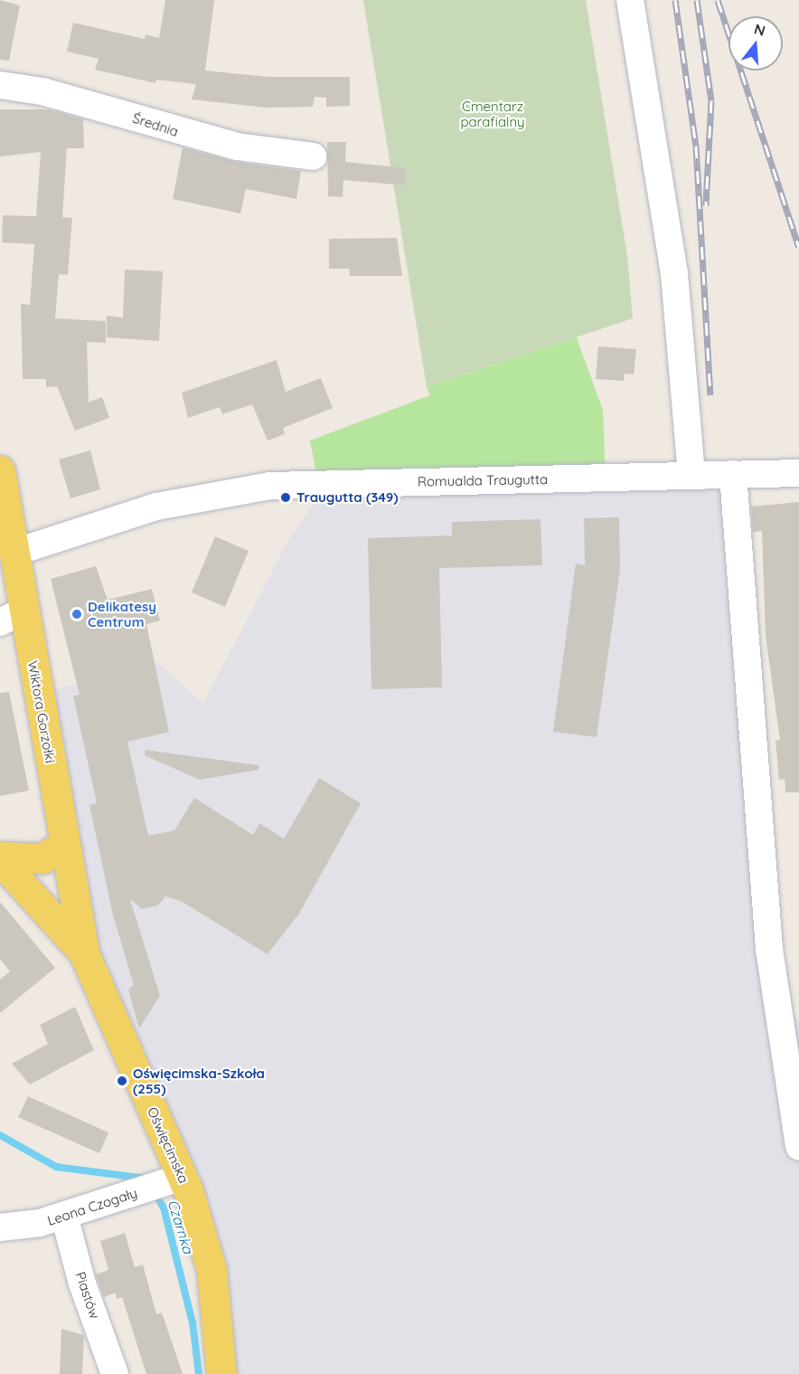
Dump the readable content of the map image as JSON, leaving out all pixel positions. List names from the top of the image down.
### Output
{
  "streets": {
    "main road": ["Wiktora Gorzołki", "Oświęcimska"],
    "street": [
      "Średnia",
      "Romualda Traugutta",
      "Leona Czogały",
      "Piastów"
    ]
  },
  "crossings": [
    ["Romualda Traugutta", "Wiktora Gorzołki"],
    ["Wiktora Gorzołki", "Oświęcimska"],
    ["Oświęcimska", "Leona Czogały"],
    ["Leona Czogały", "Piastów"]
  ],
  "water": ["Czarnka"],
  "parks": ["Cmentarz parafialny"],
  "places": ["Traugutta (349)", "Delikatesy Centrum", "Oświęcimska-Szkoła (255)"],
  "north": "top"
}
